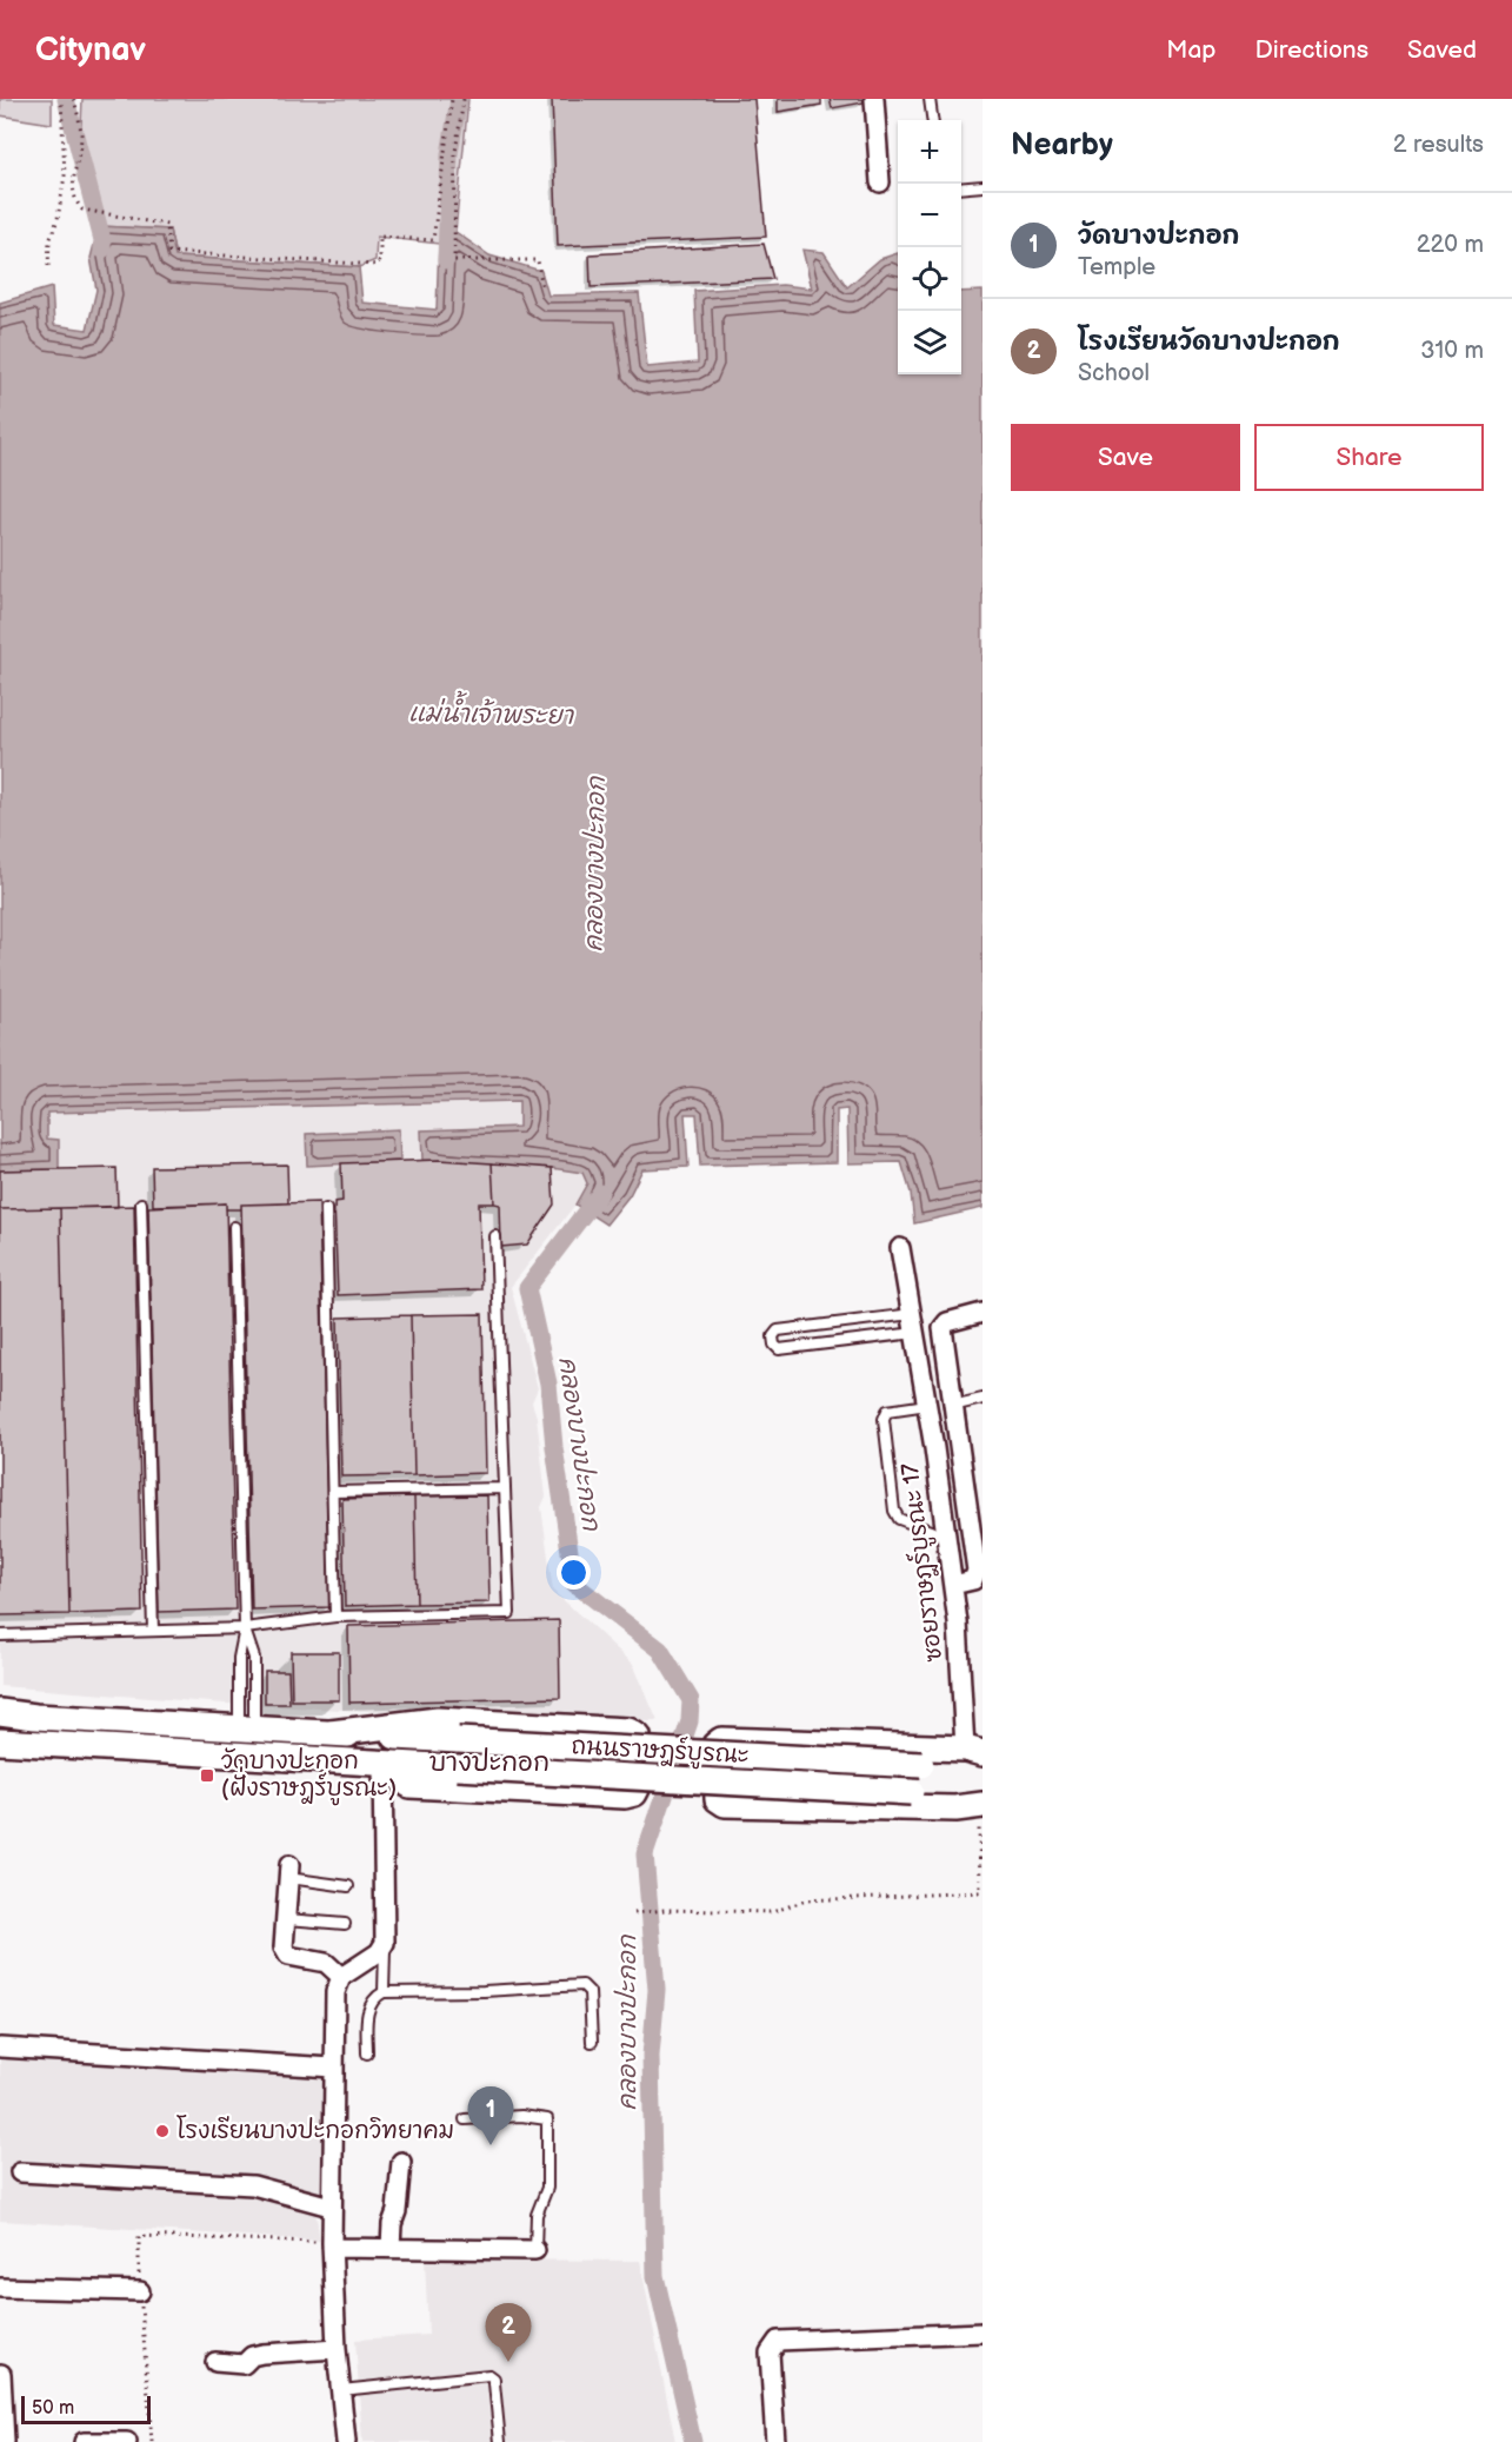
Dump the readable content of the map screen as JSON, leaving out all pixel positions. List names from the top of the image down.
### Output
{
  "streets": {
    "main road": ["ถนนราษฎร์บูรณะ"],
    "street": ["ซอยราษฎร์บูรณะ 17"]
  },
  "crossings": [
    ["ซอยราษฎร์บูรณะ 17", "ถนนราษฎร์บูรณะ"]
  ],
  "districts": ["บางปะกอก"],
  "water": ["แม่น้ำเจ้าพระยา", "คลองบางปะกอก"],
  "places": {
    "transit": ["วัดบางปะกอก (ฝั่งราษฎร์บูรณะ)"],
    "other": ["โรงเรียนบางปะกอกวิทยาคม"]
  },
  "scale_bar": "50 m",
  "page": {
    "header": "Citynav",
    "nav": ["Map", "Directions", "Saved"],
    "heading": ["Nearby", "2 results"],
    "map_buttons": ["+", "−"],
    "list": [
      {
        "mark": "1",
        "name": "วัดบางปะกอก",
        "note": "Temple",
        "value": "220 m"
      },
      {
        "mark": "2",
        "name": "โรงเรียนวัดบางปะกอก",
        "note": "School",
        "value": "310 m"
      }
    ],
    "buttons": ["Save", "Share"],
    "pins": ["1", "2"],
    "scale": "50 m"
  }
}
